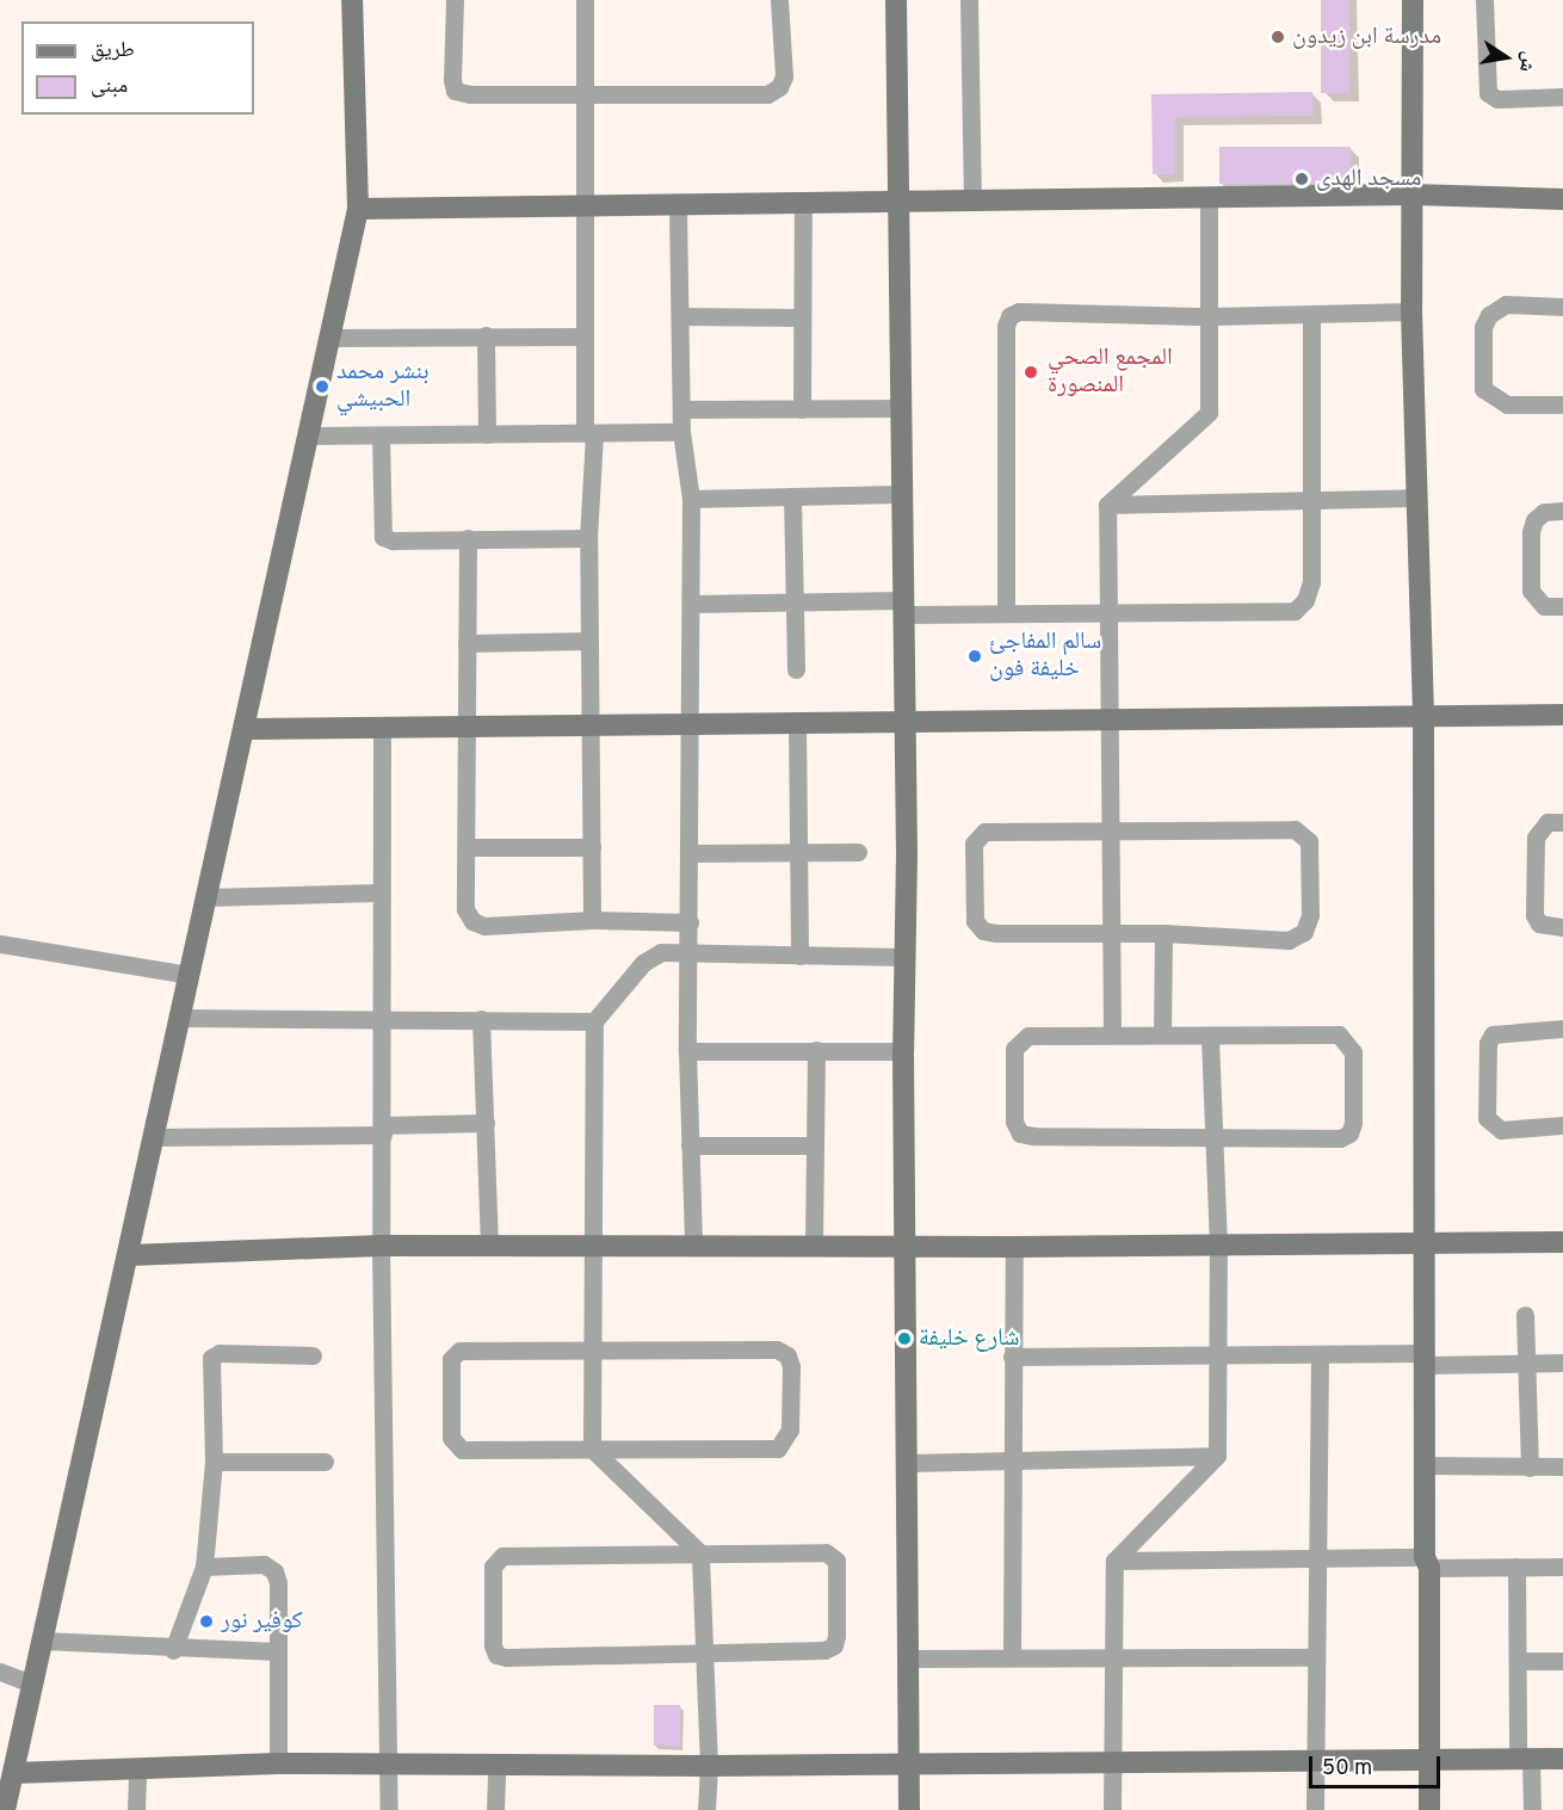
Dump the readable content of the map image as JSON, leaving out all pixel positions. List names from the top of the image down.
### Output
{
  "places": [
    "مدرسة ابن زيدون",
    "مسجد الهدى",
    "المجمع الصحي المنصورة",
    "بنشر محمد الحبيشي",
    "سالم المفاجئ خليفة فون",
    "شارع خليفة",
    "كوفير نور"
  ],
  "legend": ["طريق", "مبنى"],
  "scale_bar": "50 m",
  "north": "right"
}
